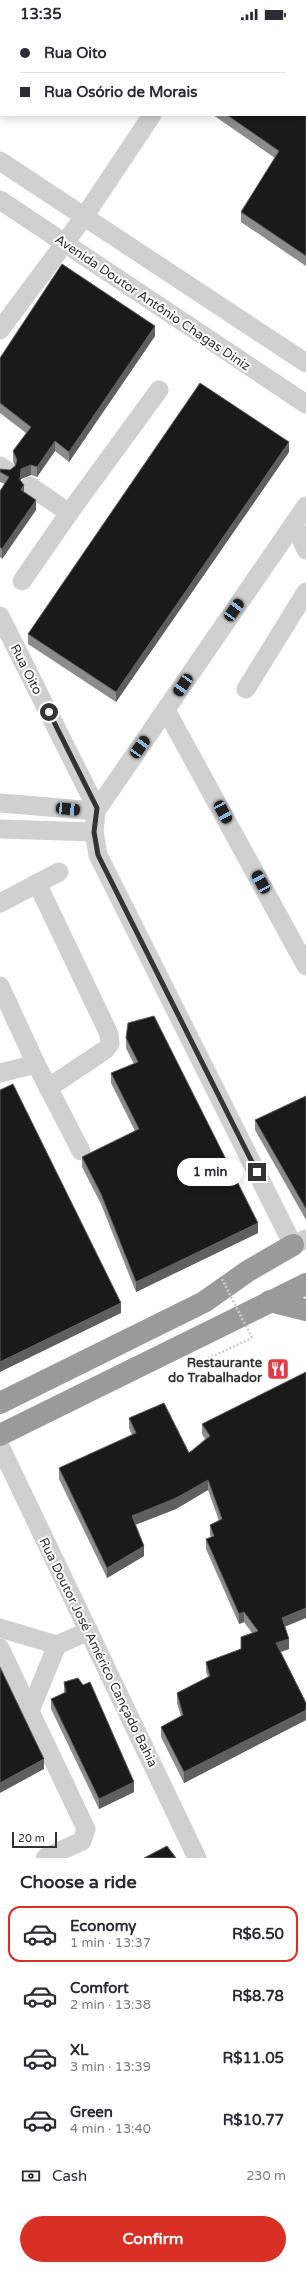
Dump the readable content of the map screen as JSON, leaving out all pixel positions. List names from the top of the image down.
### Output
{
  "streets": {
    "street": ["Avenida Doutor Antônio Chagas Diniz", "Rua Oito", "Rua Doutor José Américo Cançado Bahia"]
  },
  "places": {
    "restaurant": ["Restaurante do Trabalhador"]
  },
  "scale_bar": "20 m",
  "page": {
    "status": "13:35",
    "banner": ["Rua Oito", "Rua Osório de Morais"],
    "bubble": "1 min",
    "scale": "20 m",
    "heading": "Choose a ride",
    "list": [
      {
        "name": "Economy",
        "note": "1 min · 13:37",
        "value": "R$6.50"
      },
      {
        "name": "Comfort",
        "note": "2 min · 13:38",
        "value": "R$8.78"
      },
      {
        "name": "XL",
        "note": "3 min · 13:39",
        "value": "R$11.05"
      },
      {
        "name": "Green",
        "note": "4 min · 13:40",
        "value": "R$10.77"
      }
    ],
    "pay": ["Cash", "230 m"],
    "buttons": "Confirm"
  }
}
